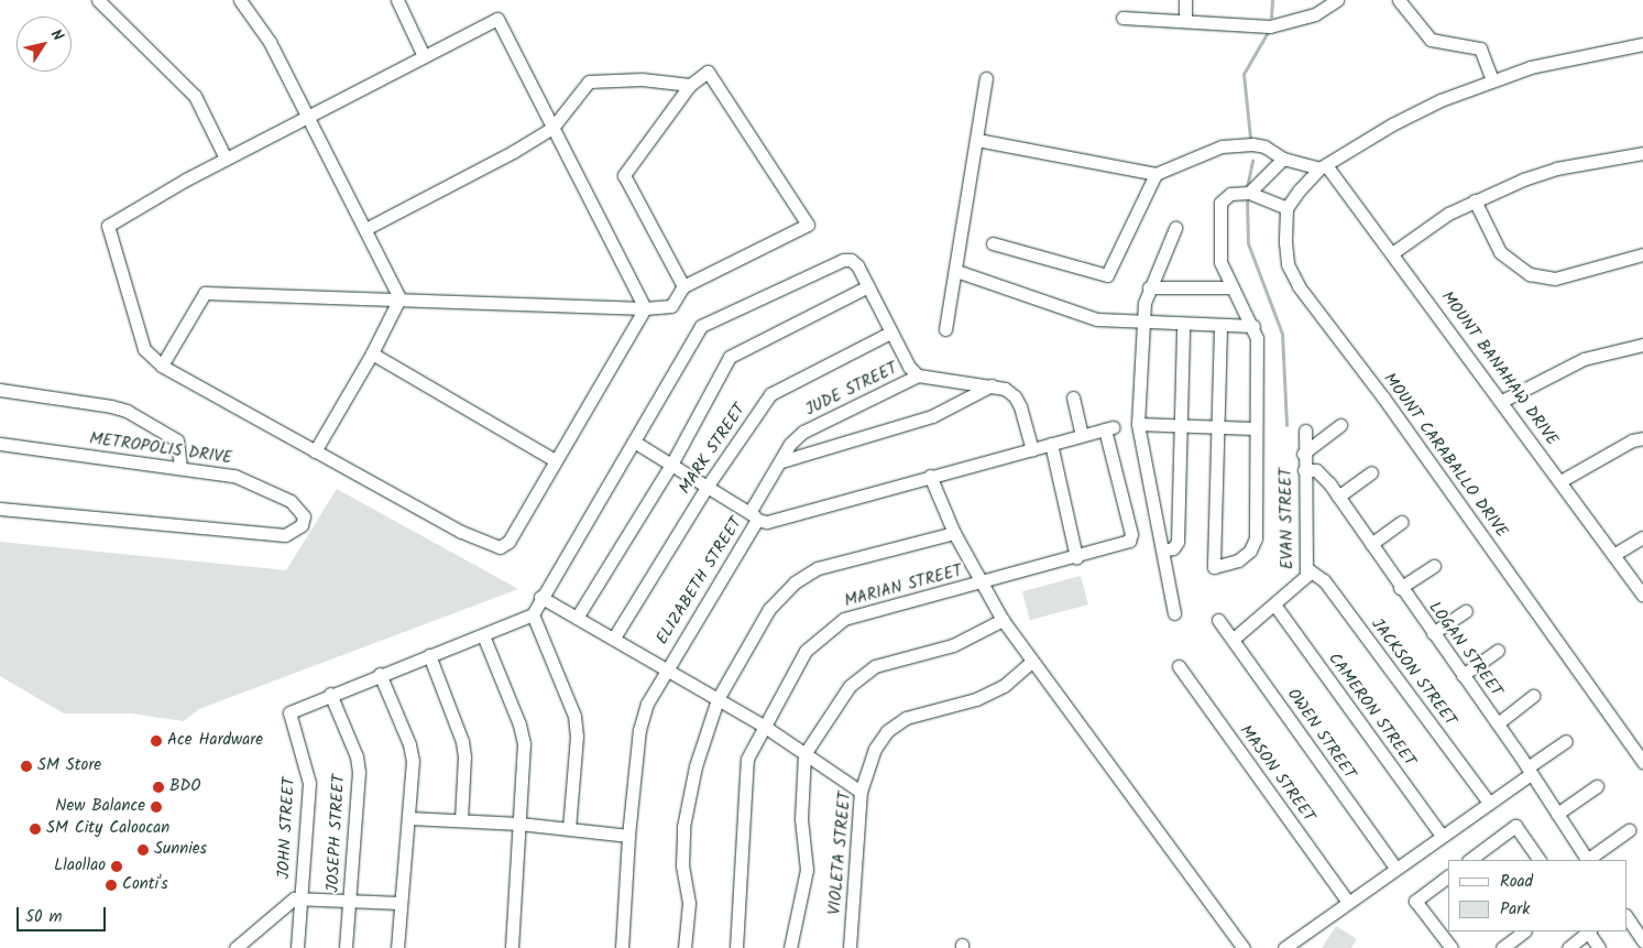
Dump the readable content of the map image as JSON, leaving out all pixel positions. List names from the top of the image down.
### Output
{
  "streets": {
    "street": [
      "MOUNT BANAHAW DRIVE",
      "JUDE STREET",
      "METROPOLIS DRIVE",
      "MARK STREET",
      "MOUNT CARABALLO DRIVE",
      "EVAN STREET",
      "ELIZABETH STREET",
      "MARIAN STREET",
      "LOGAN STREET",
      "JACKSON STREET",
      "CAMERON STREET",
      "OWEN STREET",
      "MASON STREET",
      "JOHN STREET",
      "JOSEPH STREET",
      "VIOLETA STREET"
    ]
  },
  "crossings": [
    ["JUDE STREET", "ELIZABETH STREET"],
    ["EVAN STREET", "LOGAN STREET"],
    ["EVAN STREET", "JACKSON STREET"],
    ["EVAN STREET", "CAMERON STREET"],
    ["EVAN STREET", "OWEN STREET"],
    ["ELIZABETH STREET", "MARIAN STREET"],
    ["JOHN STREET", "JOSEPH STREET"]
  ],
  "places": [
    "Ace Hardware",
    "SM Store",
    "BDO",
    "New Balance",
    "SM City Caloocan",
    "Sunnies",
    "Llaollao",
    "Conti's"
  ],
  "legend": ["Road", "Park"],
  "scale_bar": "50 m",
  "north": "top right"
}
